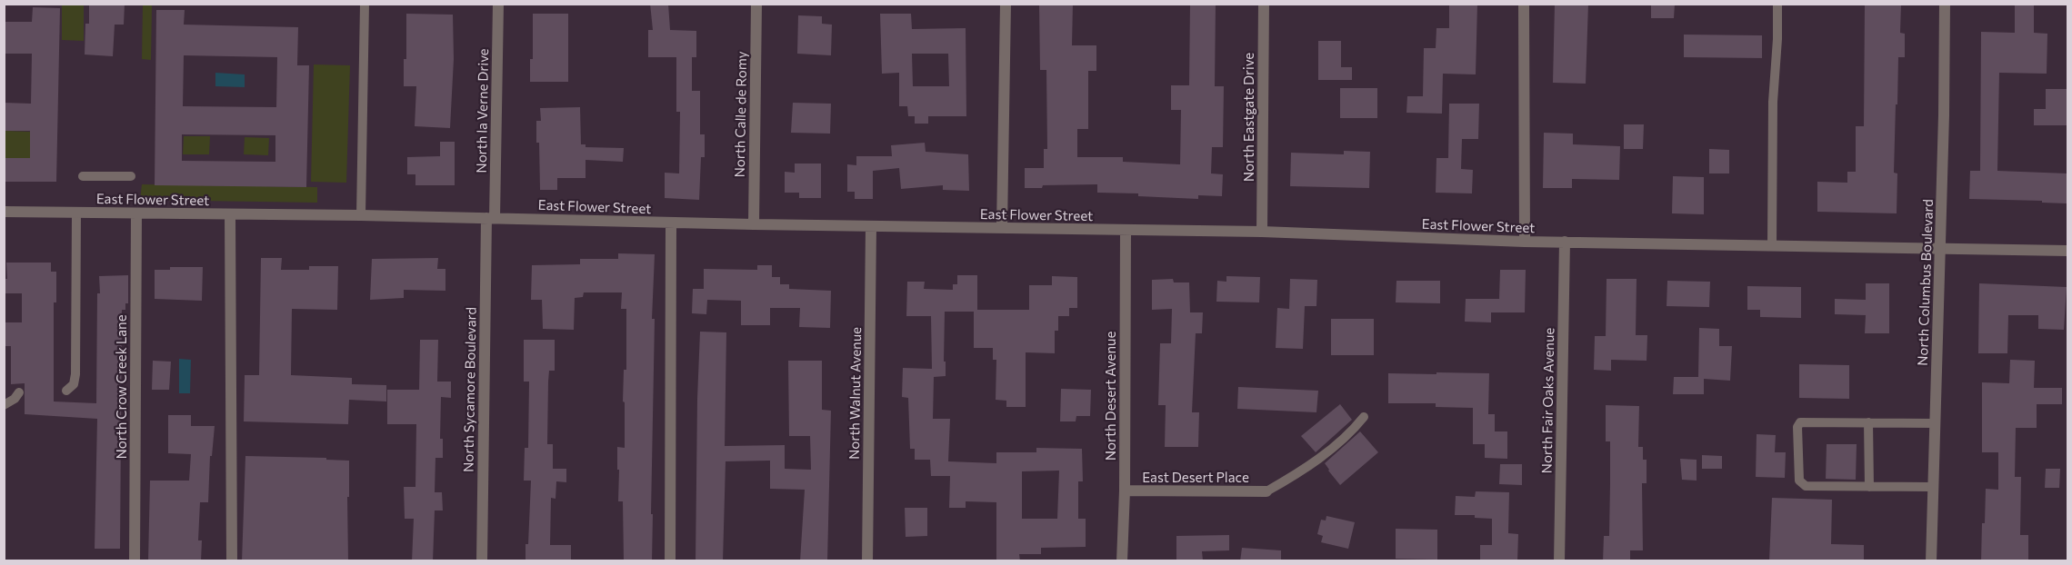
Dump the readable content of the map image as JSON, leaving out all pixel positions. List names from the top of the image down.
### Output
{
  "streets": {
    "street": [
      "North la Verne Drive",
      "North Calle de Romy",
      "North Eastgate Drive",
      "East Flower Street",
      "North Columbus Boulevard",
      "North Crow Creek Lane",
      "North Sycamore Boulevard",
      "North Walnut Avenue",
      "North Desert Avenue",
      "North Fair Oaks Avenue",
      "East Desert Place"
    ]
  },
  "crossings": [
    ["North la Verne Drive", "East Flower Street"],
    ["North la Verne Drive", "North Sycamore Boulevard"],
    ["North Calle de Romy", "East Flower Street"],
    ["North Eastgate Drive", "East Flower Street"],
    ["East Flower Street", "North Columbus Boulevard"],
    ["East Flower Street", "North Crow Creek Lane"],
    ["East Flower Street", "North Sycamore Boulevard"],
    ["East Flower Street", "North Walnut Avenue"],
    ["East Flower Street", "North Desert Avenue"],
    ["East Flower Street", "North Fair Oaks Avenue"],
    ["North Desert Avenue", "East Desert Place"]
  ]
}
